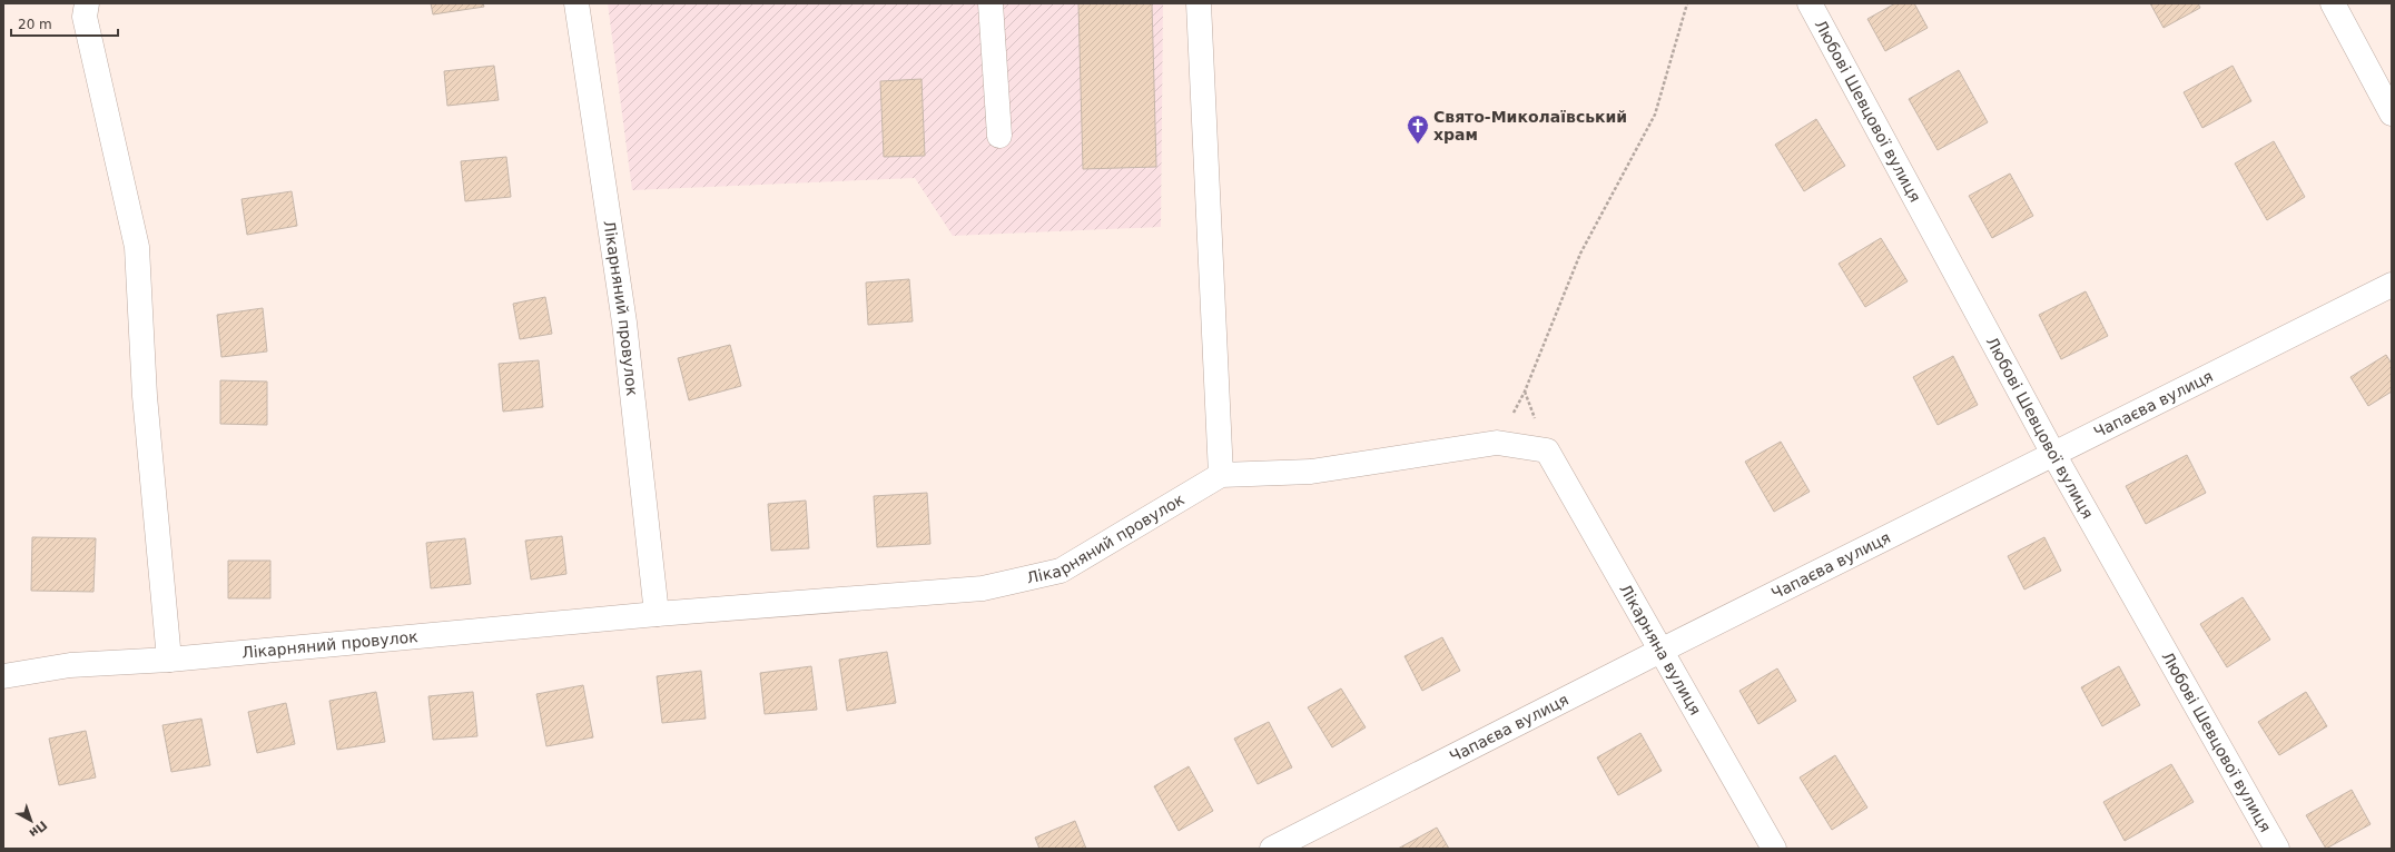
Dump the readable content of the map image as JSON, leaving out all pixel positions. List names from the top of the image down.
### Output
{
  "streets": {
    "street": [
      "Любові Шевцової вулиця",
      "Лікарняний провулок",
      "Чапаєва вулиця",
      "Лікарняна вулиця"
    ]
  },
  "crossings": [
    ["Любові Шевцової вулиця", "Чапаєва вулиця"],
    ["Лікарняний провулок", "Лікарняна вулиця"],
    ["Чапаєва вулиця", "Лікарняна вулиця"]
  ],
  "places": {
    "church": ["Свято-Миколаївський храм"]
  },
  "scale_bar": "20 m",
  "north": "bottom right"
}
